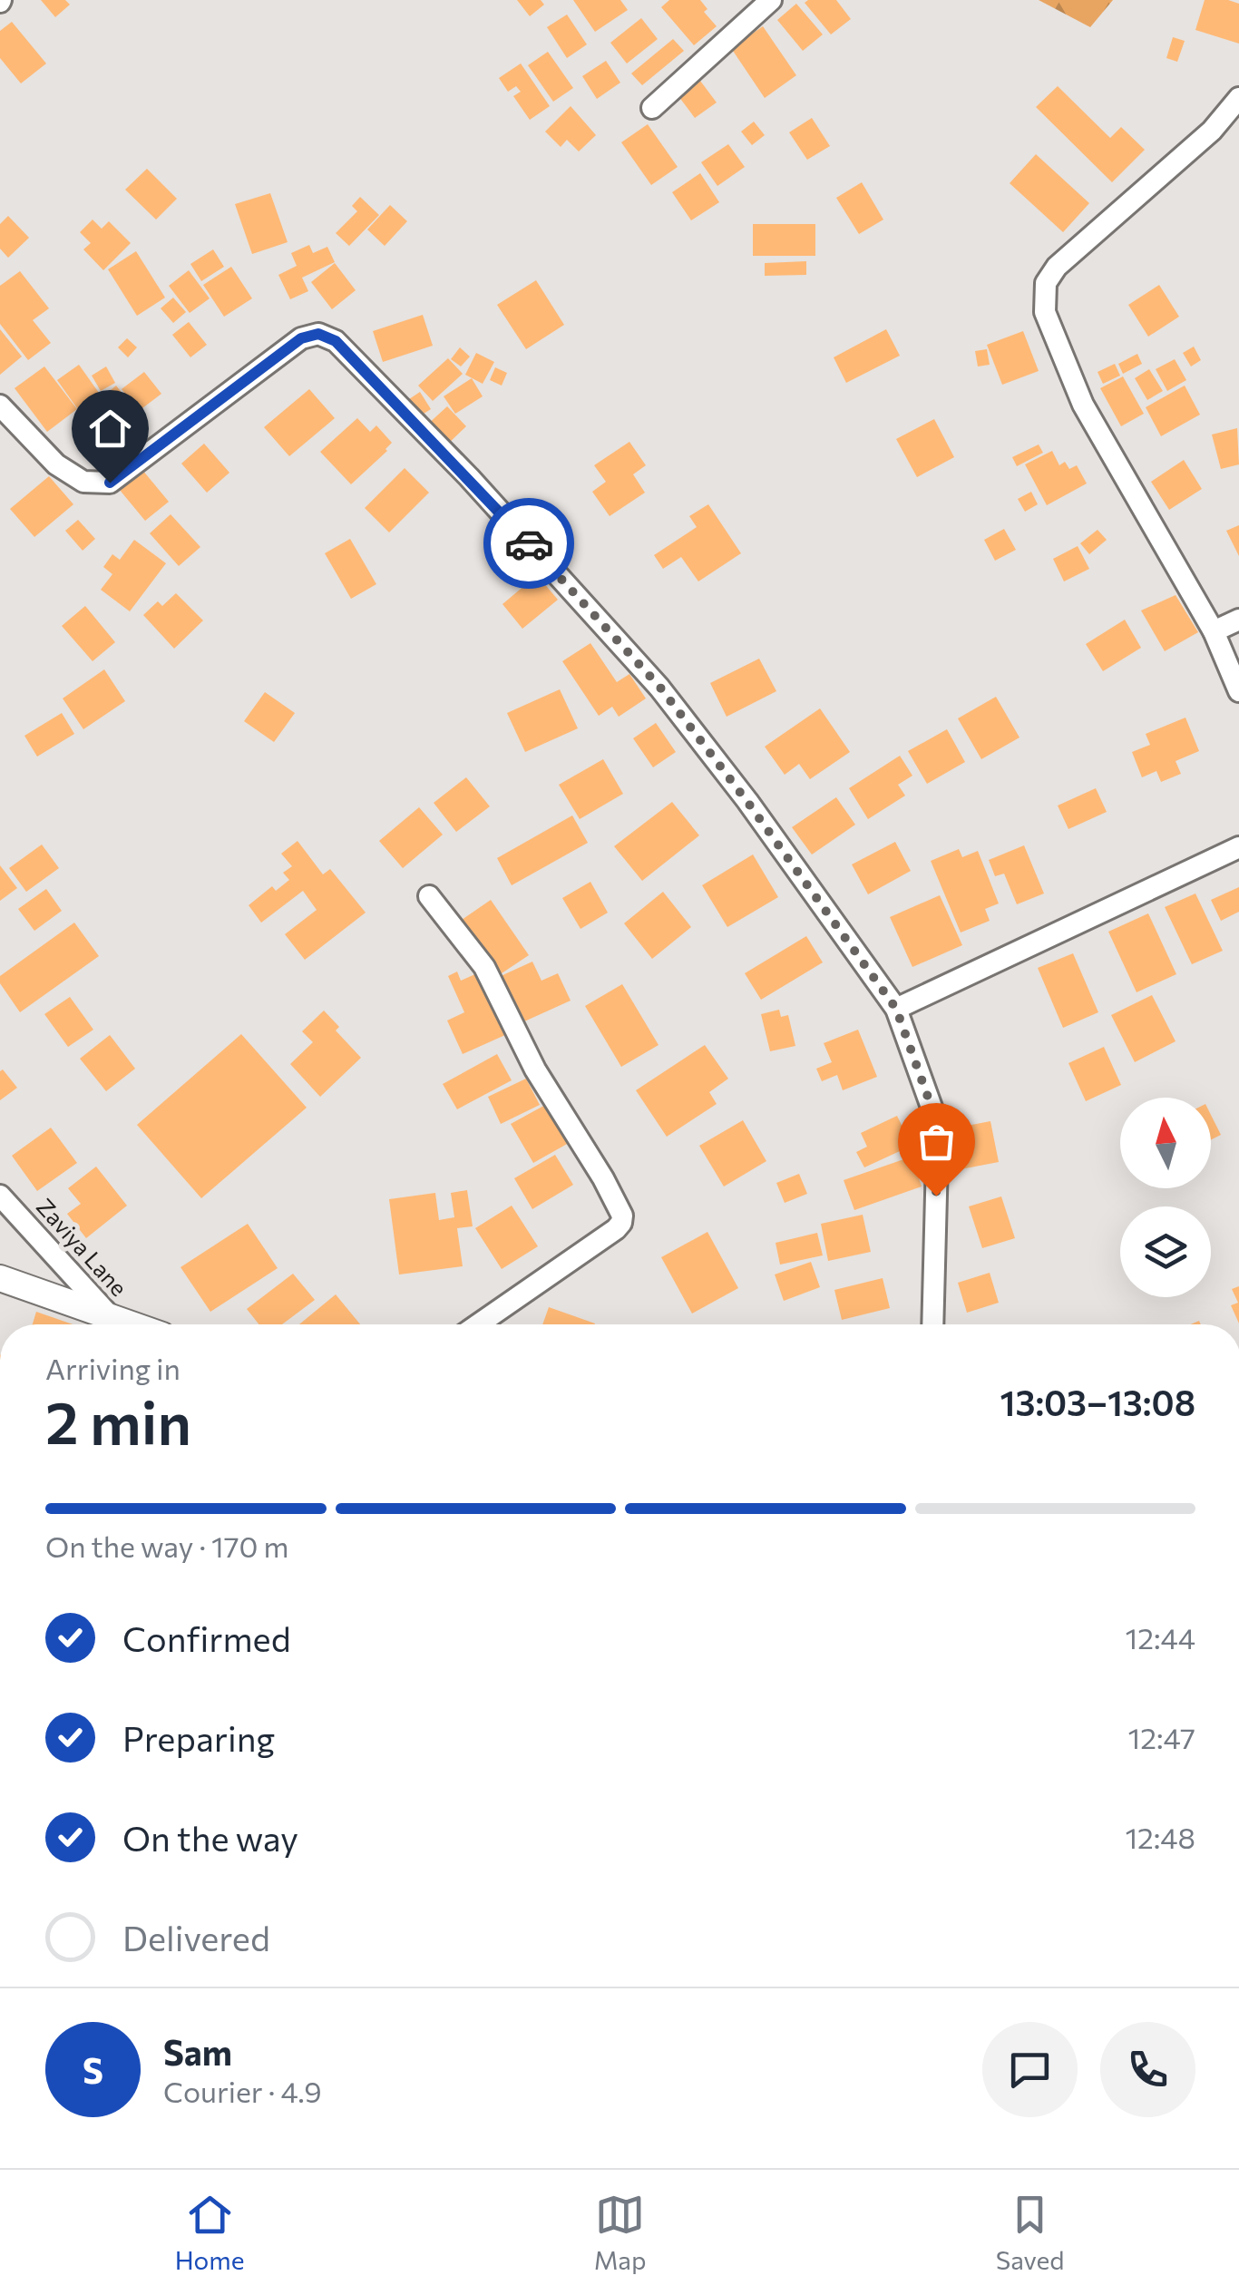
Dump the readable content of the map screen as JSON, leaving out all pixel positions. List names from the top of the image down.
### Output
{
  "streets": {
    "street": ["Zaviya Lane"]
  },
  "north": "top",
  "page": {
    "heading": ["2 min", "Arriving in", "13:03–13:08"],
    "panel": ["Sam", "Courier · 4.9"],
    "bar": "On the way · 170 m",
    "list": [
      ["Confirmed", "12:44"],
      ["Preparing", "12:47"],
      ["On the way", "12:48"],
      "Delivered"
    ],
    "round": "S",
    "tabs": ["Home", "Map", "Saved"]
  }
}
